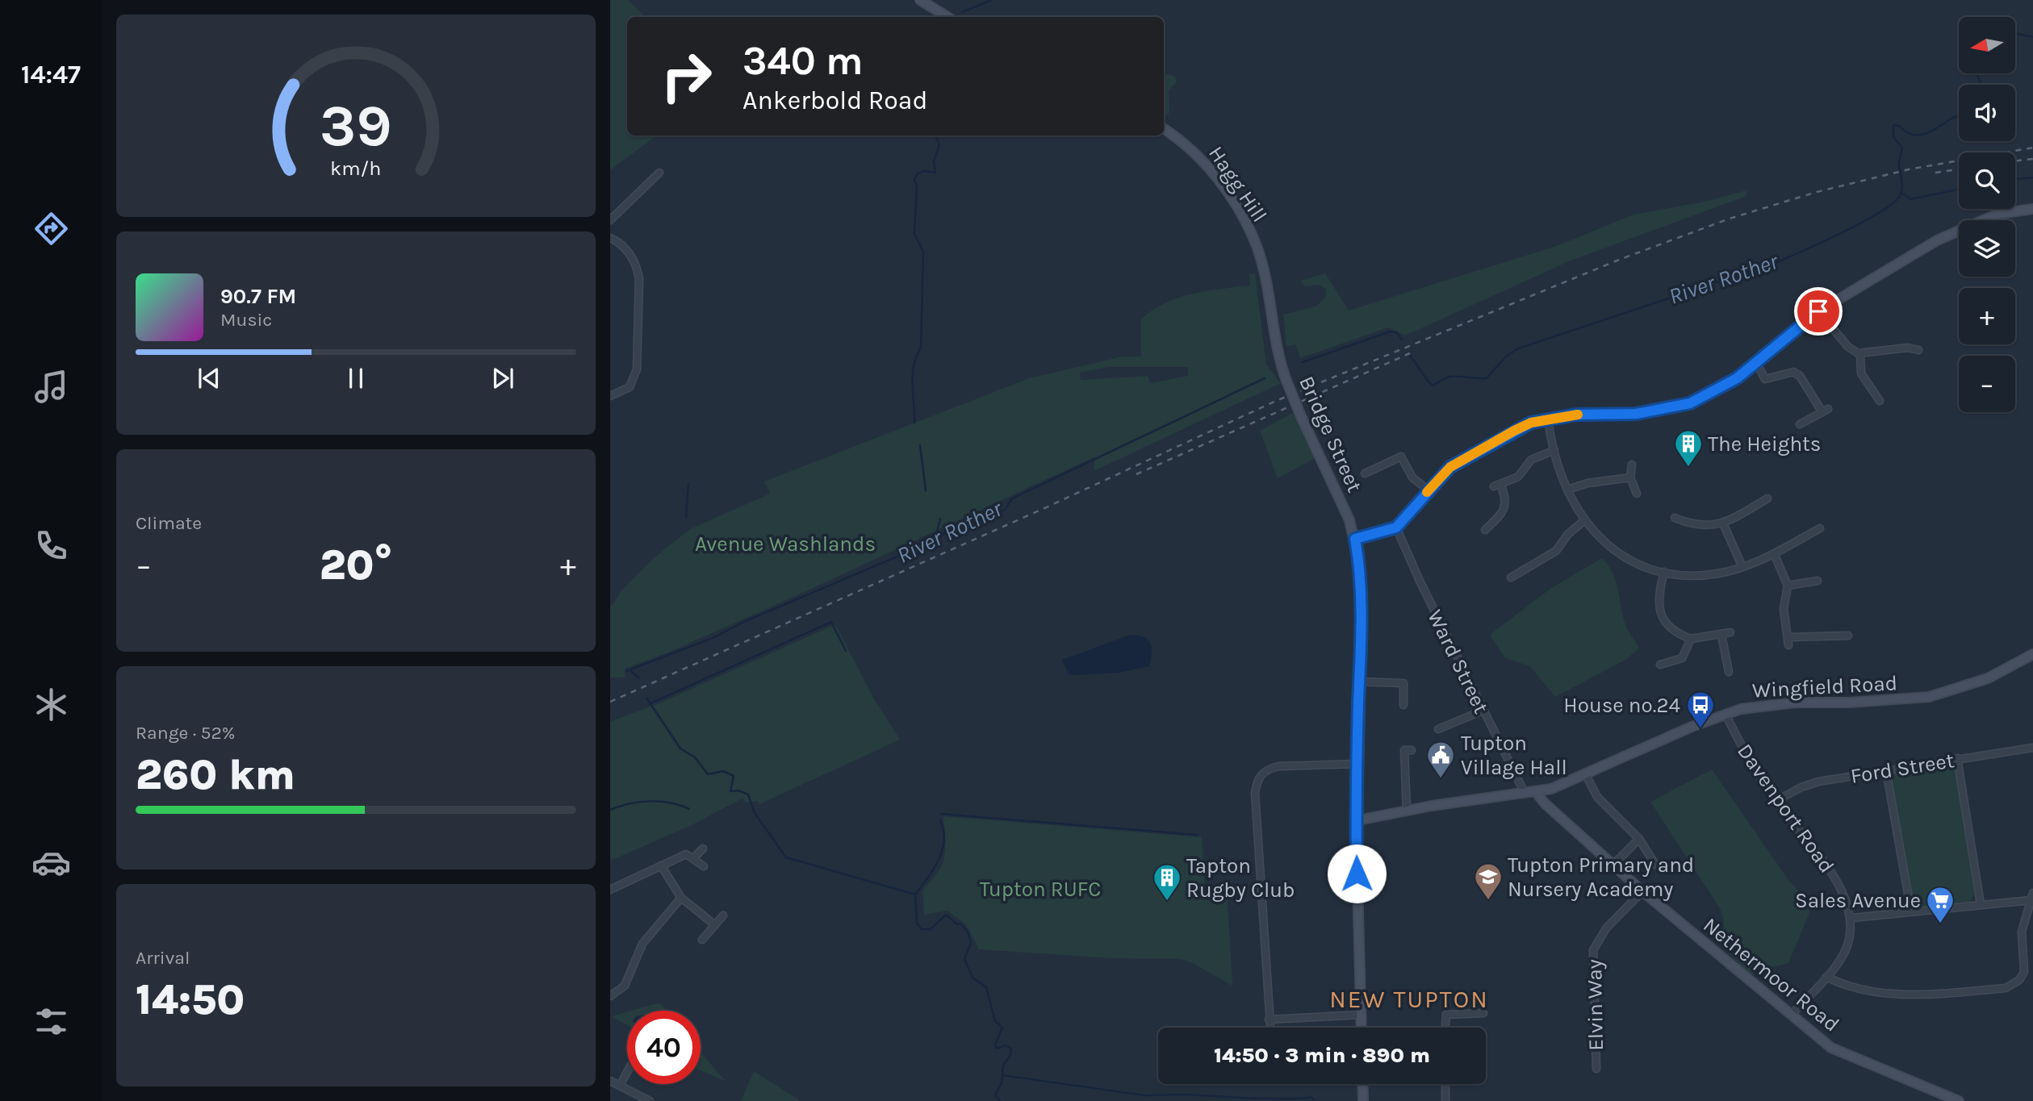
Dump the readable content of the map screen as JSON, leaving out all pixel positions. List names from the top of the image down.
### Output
{
  "streets": {
    "street": [
      "Hagg Hill",
      "Bridge Street",
      "Ward Street",
      "Wingfield Road",
      "Ford Street",
      "Davenport Road",
      "Nethermoor Road",
      "Elvin Way"
    ]
  },
  "crossings": [
    ["Hagg Hill", "Bridge Street"],
    ["Bridge Street", "Wingfield Road"],
    ["Ward Street", "Wingfield Road"],
    ["Wingfield Road", "Davenport Road"],
    ["Wingfield Road", "Nethermoor Road"],
    ["Ford Street", "Davenport Road"],
    ["Nethermoor Road", "Elvin Way"]
  ],
  "districts": ["NEW TUPTON"],
  "water": ["River Rother"],
  "parks": ["Avenue Washlands", "Tupton RUFC"],
  "places": {
    "building": ["The Heights", "Tapton Rugby Club"],
    "bus stop": ["House no.24"],
    "public building": ["Tupton Village Hall"],
    "school or university": ["Tupton Primary and Nursery Academy"],
    "supermarket": ["Sales Avenue"]
  },
  "north": "left",
  "page": {
    "tabs": "14:47",
    "map_buttons": ["+", "−"],
    "turn": ["340 m", "Ankerbold Road"],
    "song": ["90.7 FM", "Music"],
    "tile": [
      "Climate",
      ["Range · 52%", "260 km"],
      ["Arrival", "14:50"]
    ],
    "heat": ["−", "20°", "+"],
    "limit": "40",
    "trip": "14:50 · 3 min · 890 m",
    "gauge": ["39", "km/h"]
  }
}
